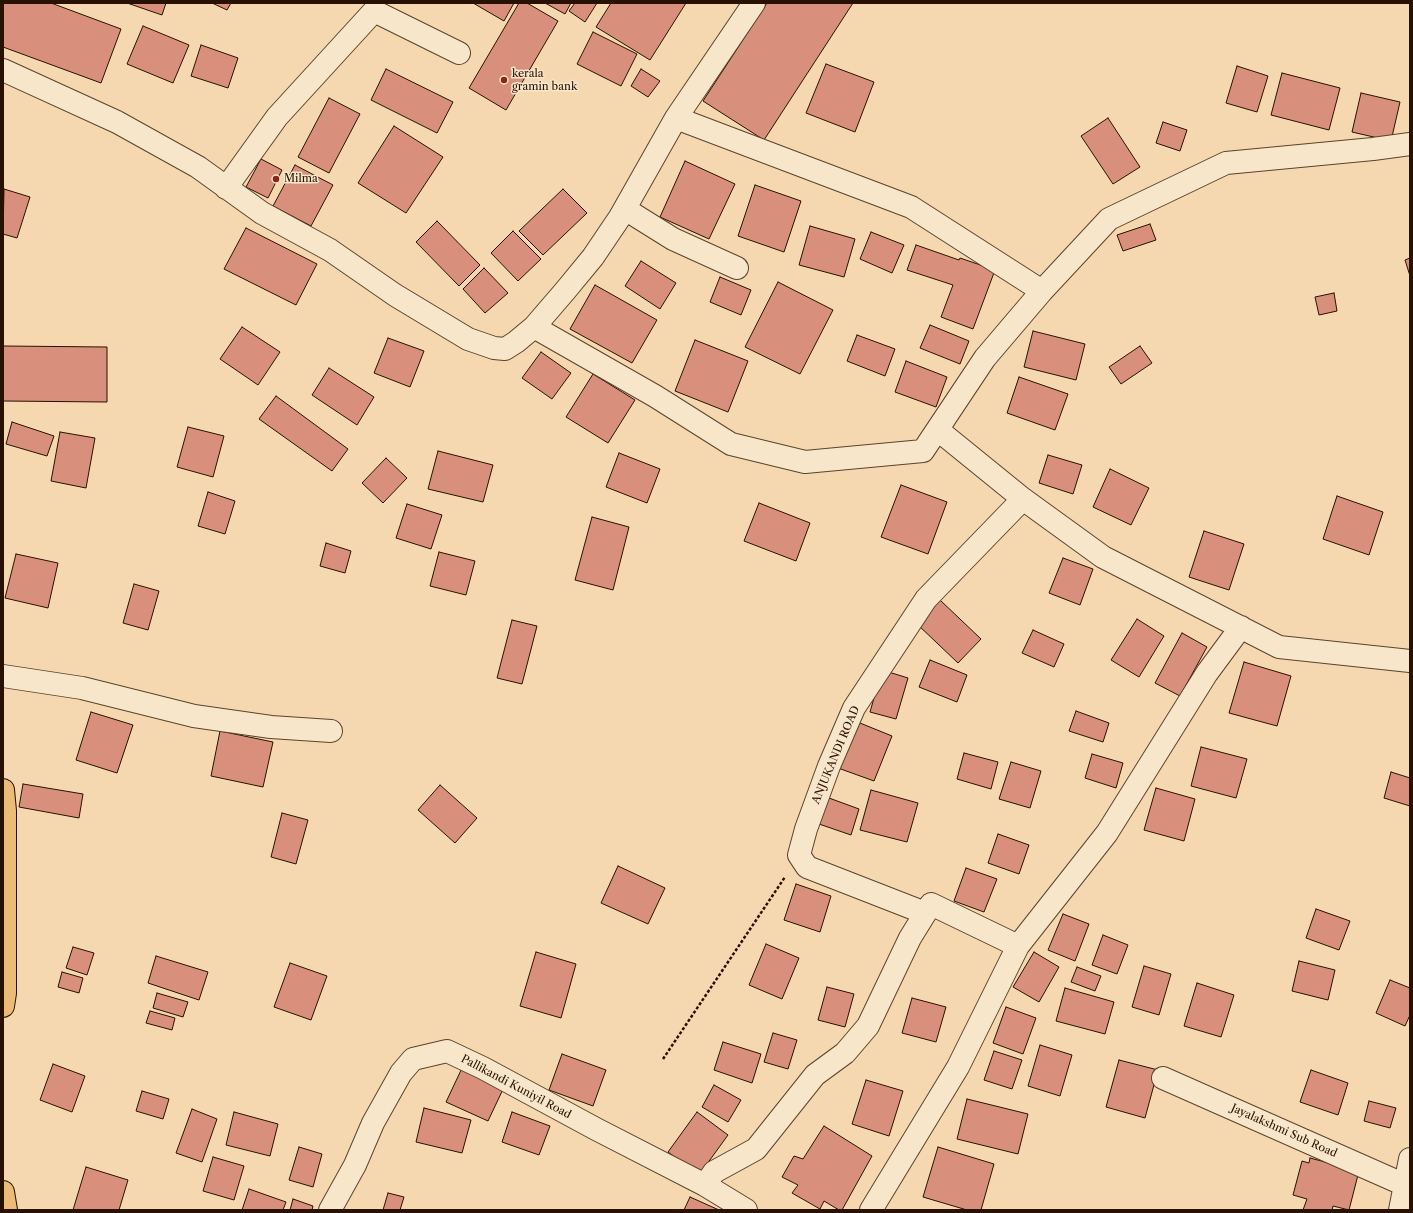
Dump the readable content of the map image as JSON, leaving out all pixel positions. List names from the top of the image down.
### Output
{
  "streets": {
    "street": ["ANJUKANDI ROAD", "Pallikandi Kuniyil Road", "Jayalakshmi Sub Road"]
  },
  "places": ["kerala gramin bank", "Milma"]
}
